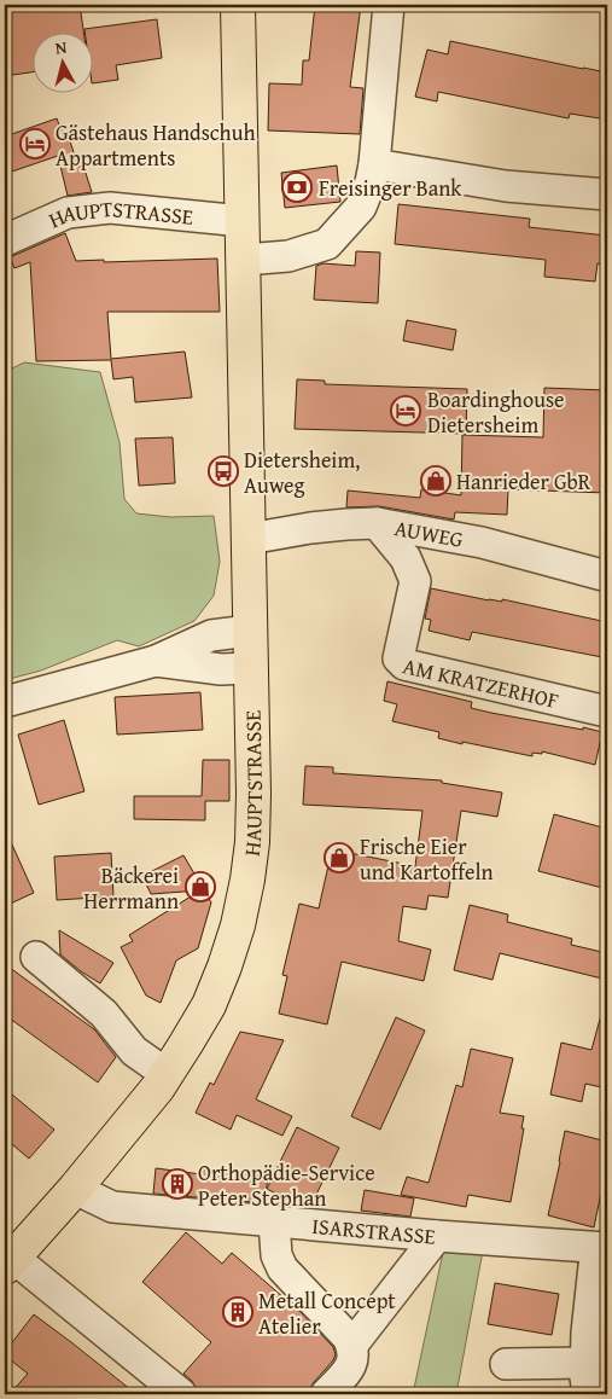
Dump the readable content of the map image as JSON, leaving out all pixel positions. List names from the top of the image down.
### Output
{
  "streets": {
    "main road": ["HAUPTSTRASSE"],
    "street": ["AUWEG", "AM KRATZERHOF", "ISARSTRASSE"]
  },
  "crossings": [
    ["HAUPTSTRASSE", "AUWEG"],
    ["HAUPTSTRASSE", "ISARSTRASSE"],
    ["AUWEG", "AM KRATZERHOF"]
  ],
  "places": {
    "hotel": ["Gästehaus Handschuh Appartments", "Boardinghouse Dietersheim"],
    "bank": ["Freisinger Bank"],
    "bus stop": ["Dietersheim, Auweg"],
    "shop": ["Hanrieder GbR", "Frische Eier und Kartoffeln", "Bäckerei Herrmann"],
    "building": ["Orthopädie-Service Peter Stephan", "Metall Concept Atelier"]
  },
  "north": "top"
}
